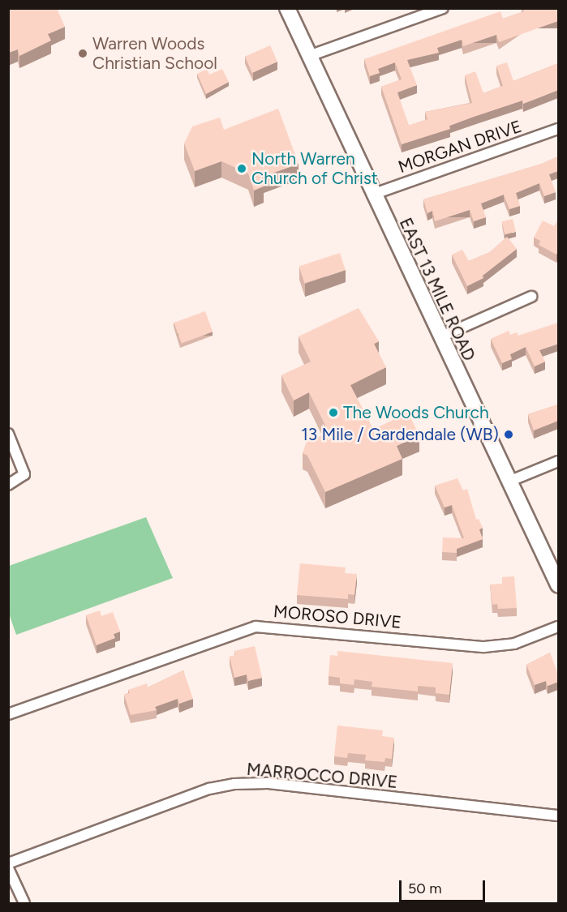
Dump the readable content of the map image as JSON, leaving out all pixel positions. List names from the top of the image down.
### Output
{
  "streets": {
    "main road": ["EAST 13 MILE ROAD"],
    "street": ["MORGAN DRIVE", "MOROSO DRIVE", "MARROCCO DRIVE"]
  },
  "crossings": [
    ["MORGAN DRIVE", "EAST 13 MILE ROAD"]
  ],
  "places": [
    "Warren Woods Christian School",
    "North Warren Church of Christ",
    "The Woods Church",
    "13 Mile / Gardendale (WB)"
  ],
  "scale_bar": "50 m"
}
